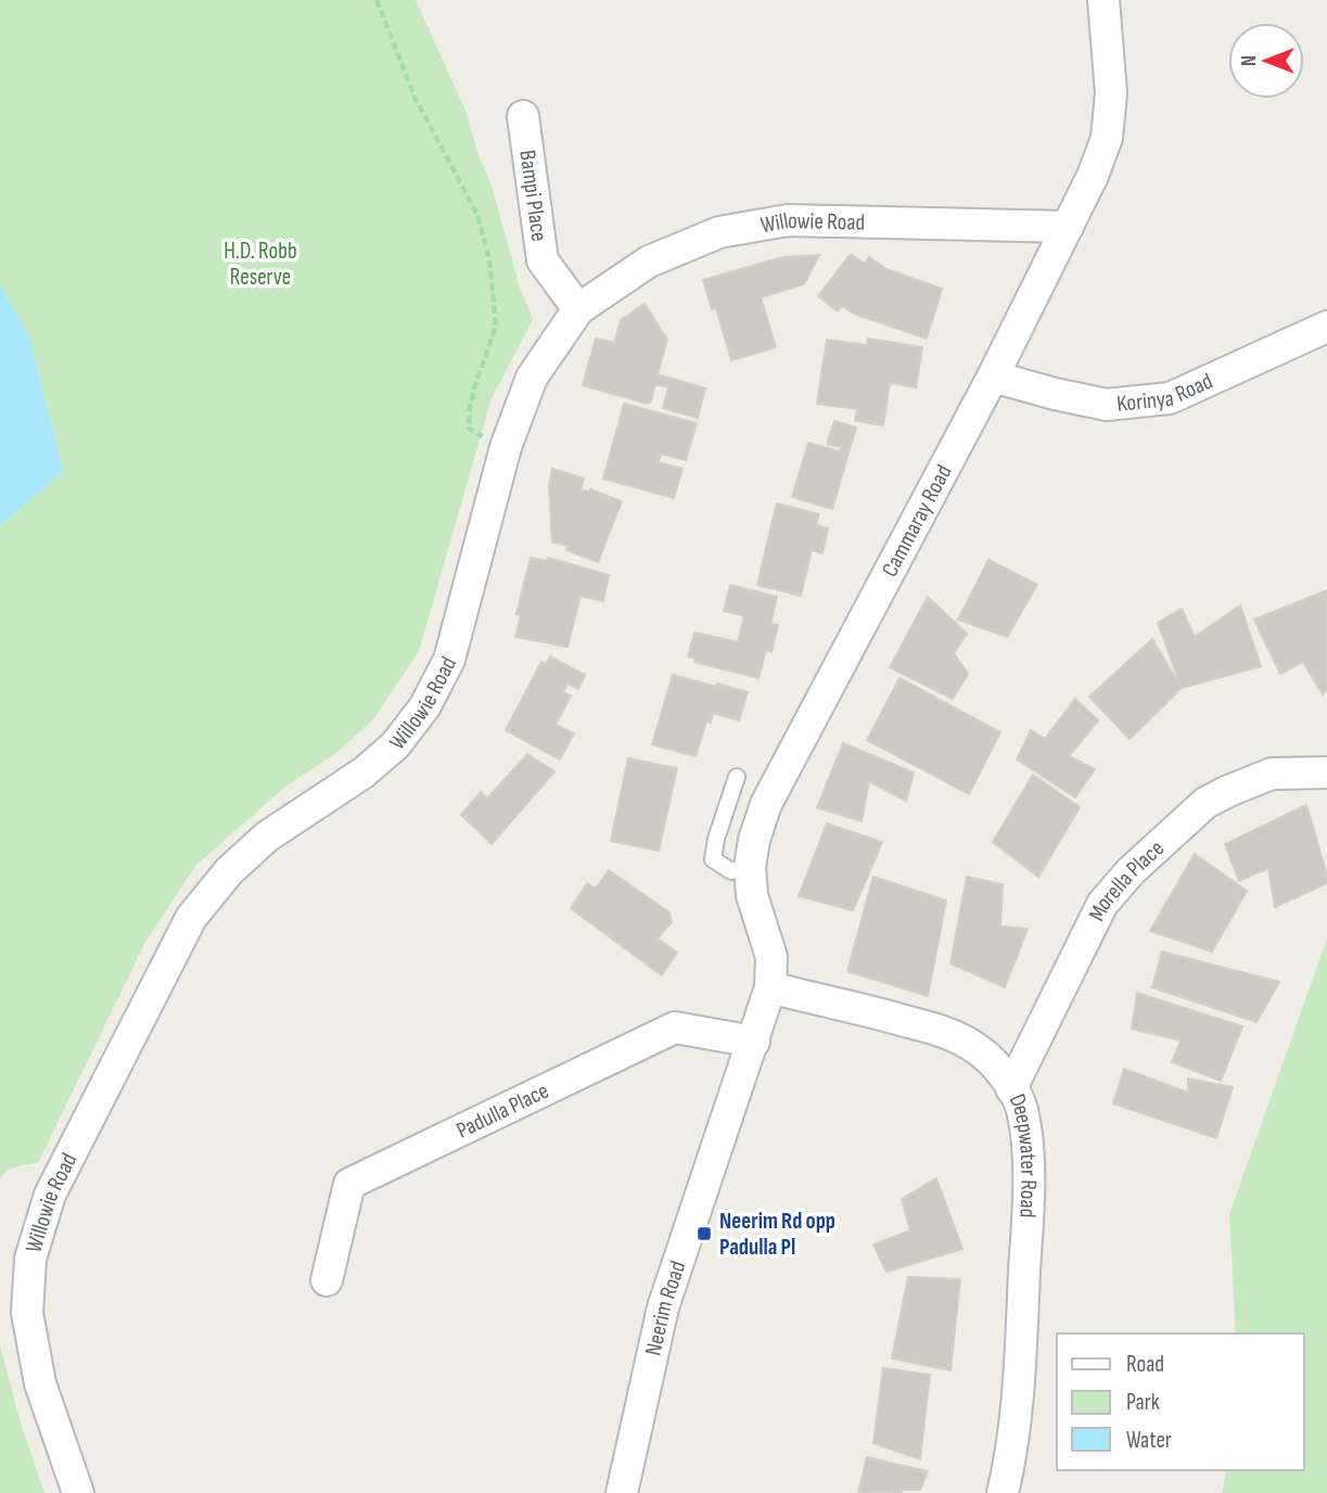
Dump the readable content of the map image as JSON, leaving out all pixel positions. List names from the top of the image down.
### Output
{
  "streets": {
    "street": [
      "Bampi Place",
      "Willowie Road",
      "Korinya Road",
      "Cammaray Road",
      "Morella Place",
      "Padulla Place",
      "Deepwater Road",
      "Neerim Road"
    ]
  },
  "crossings": [
    ["Bampi Place", "Willowie Road"],
    ["Willowie Road", "Cammaray Road"],
    ["Korinya Road", "Cammaray Road"],
    ["Cammaray Road", "Padulla Place"],
    ["Cammaray Road", "Deepwater Road"],
    ["Cammaray Road", "Neerim Road"],
    ["Morella Place", "Deepwater Road"],
    ["Padulla Place", "Neerim Road"]
  ],
  "parks": ["H.D. Robb Reserve"],
  "places": {
    "transit": ["Neerim Rd opp Padulla Pl"]
  },
  "legend": ["Road", "Park", "Water"],
  "north": "left"
}
